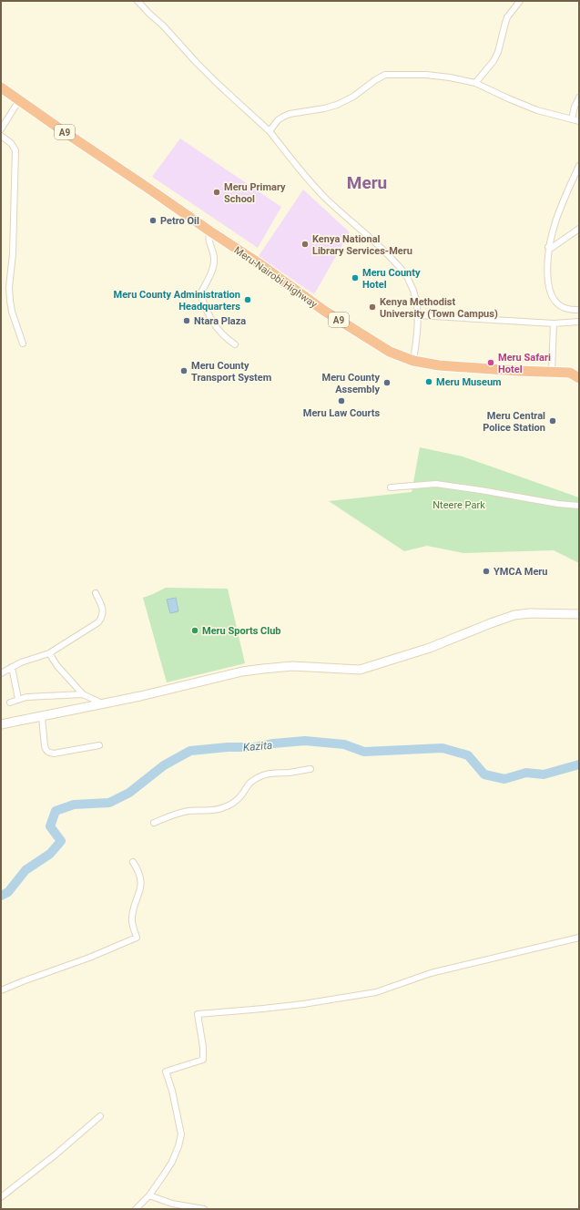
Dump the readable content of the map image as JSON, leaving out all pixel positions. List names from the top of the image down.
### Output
{
  "streets": {
    "highway": ["A9", "Meru-Nairobi Highway"]
  },
  "crossings": [
    ["A9", "Meru-Nairobi Highway"]
  ],
  "districts": ["Meru"],
  "water": ["Kazita"],
  "parks": ["Nteere Park"],
  "places": [
    "Meru Primary School",
    "Petro Oil",
    "Kenya National Library Services-Meru",
    "Meru County Hotel",
    "Meru County Administration Headquarters",
    "Kenya Methodist University (Town Campus)",
    "Ntara Plaza",
    "Meru Safari Hotel",
    "Meru County Transport System",
    "Meru Museum",
    "Meru County Assembly",
    "Meru Law Courts",
    "Meru Central Police Station",
    "YMCA Meru",
    "Meru Sports Club"
  ]
}
